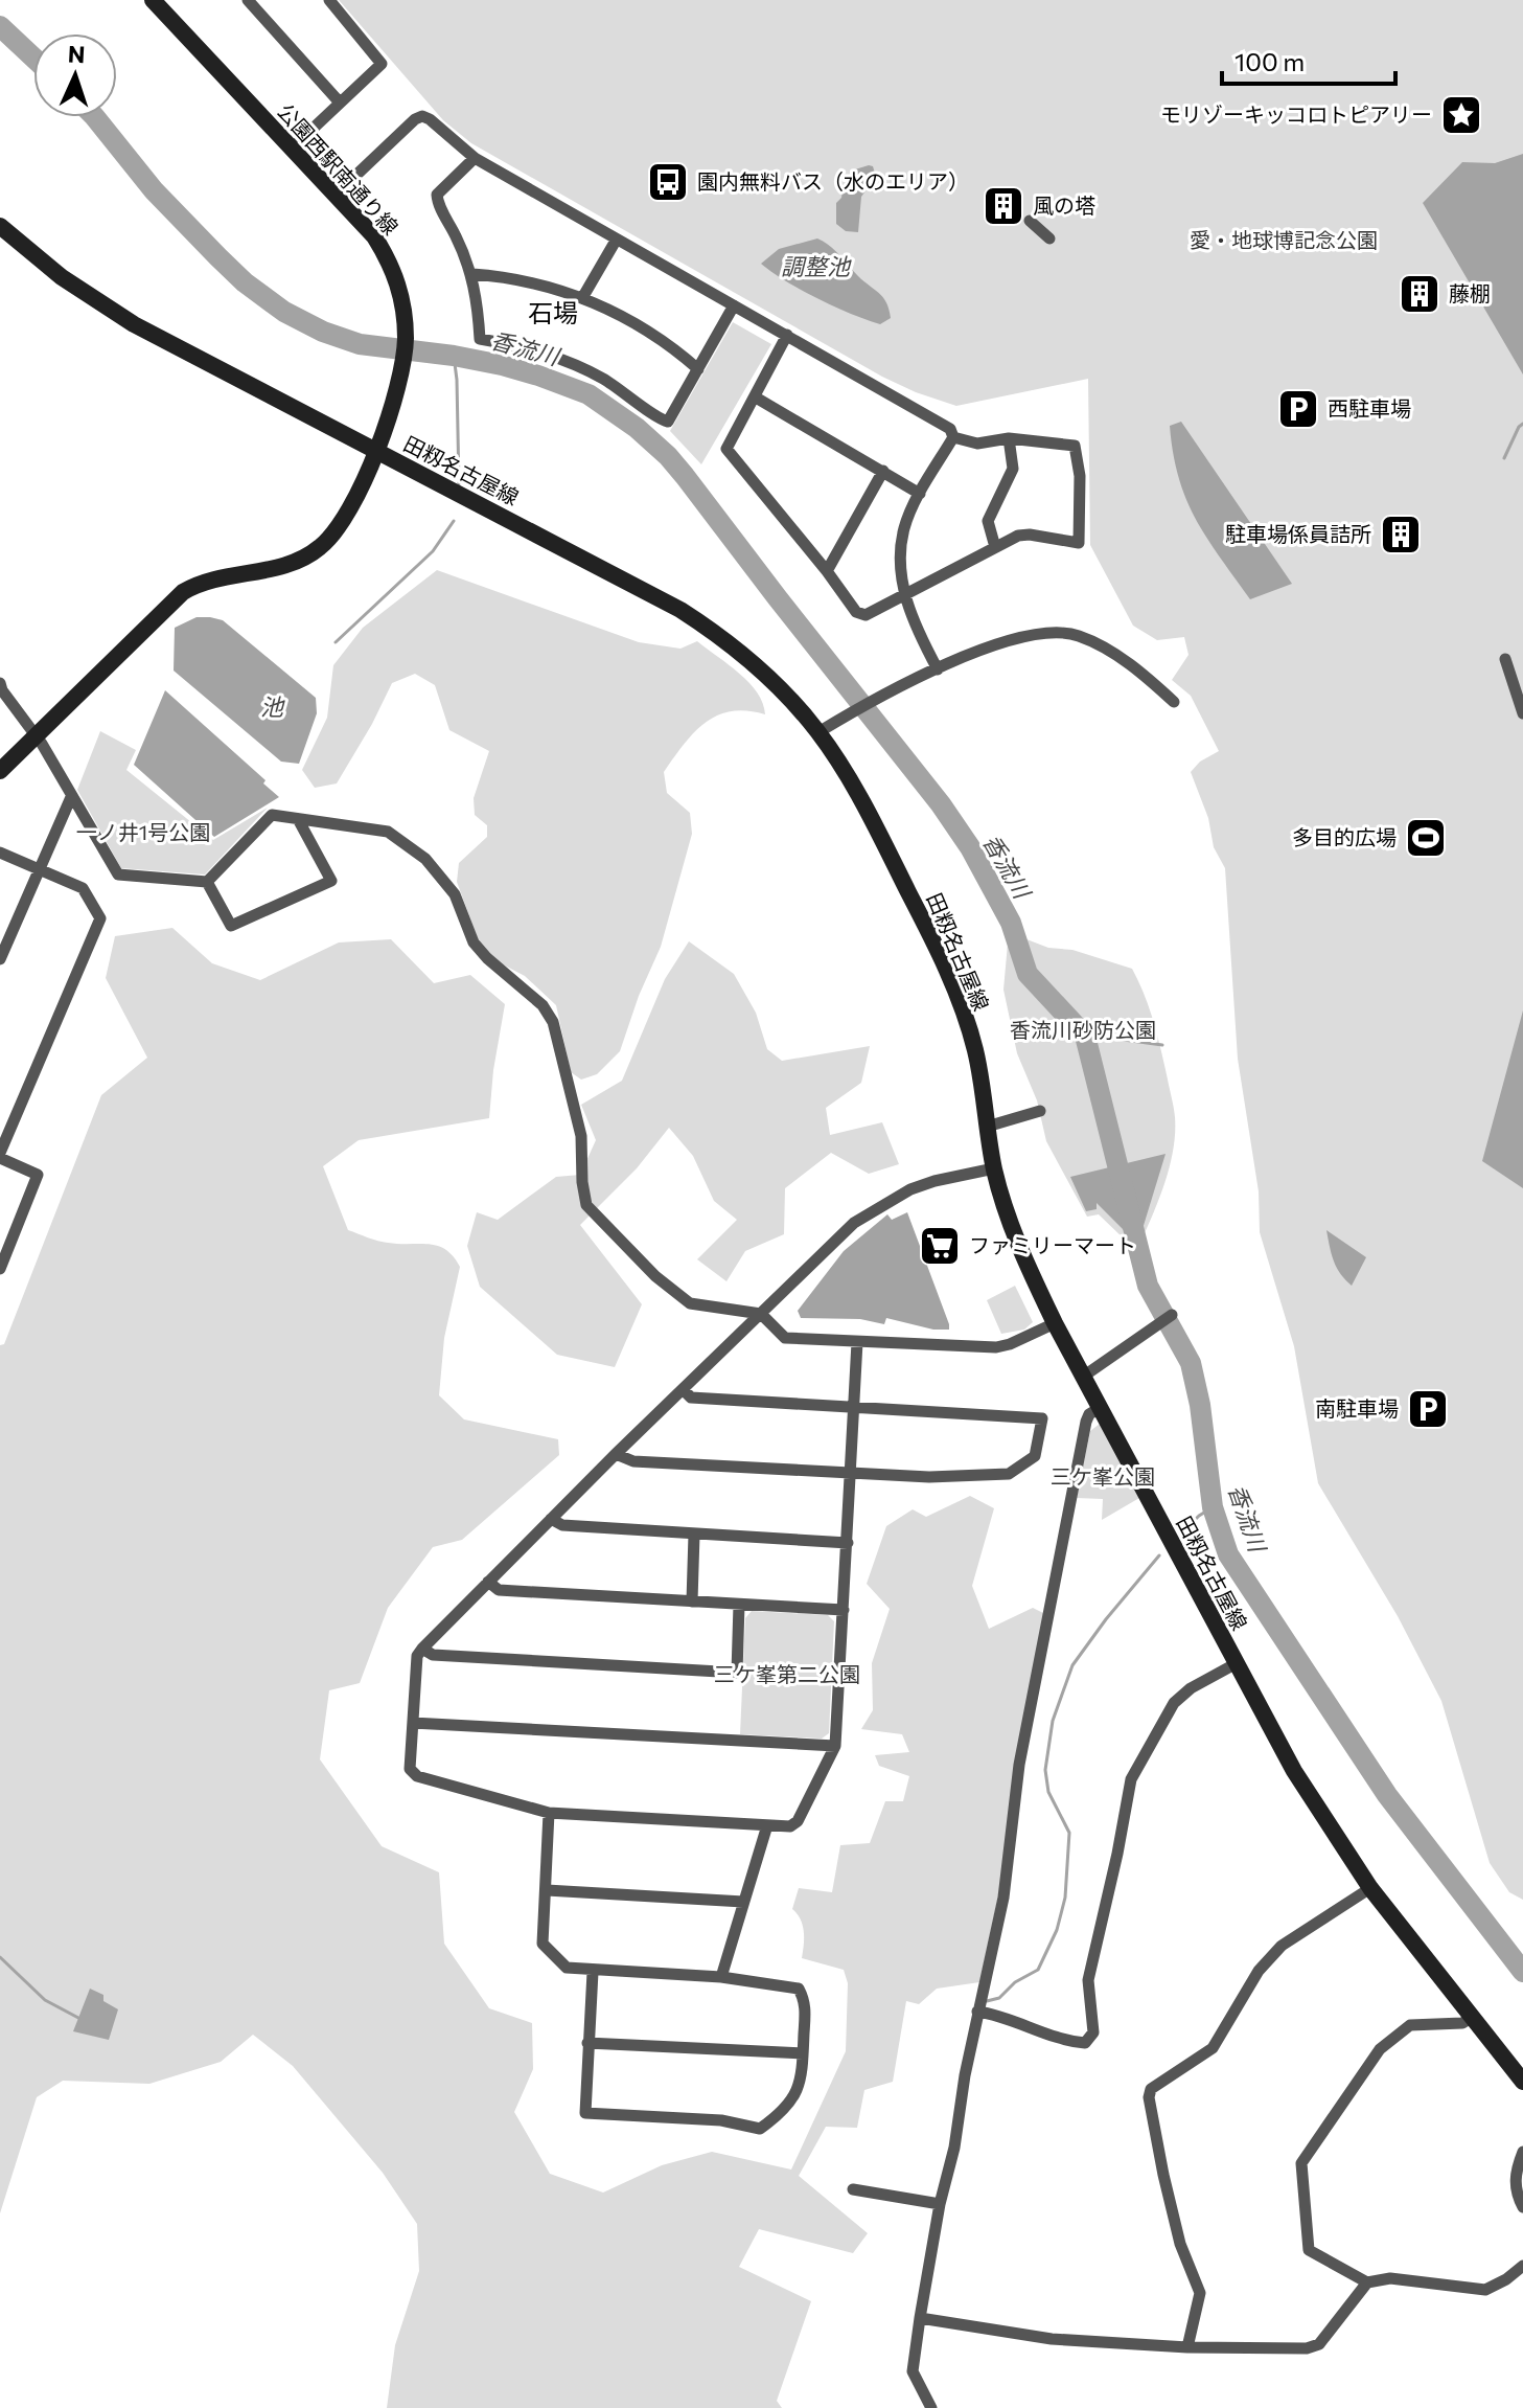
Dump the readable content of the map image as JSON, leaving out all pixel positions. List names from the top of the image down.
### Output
{
  "streets": {
    "main road": ["公園西駅南通り線", "田籾名古屋線"]
  },
  "crossings": [
    ["公園西駅南通り線", "田籾名古屋線"]
  ],
  "districts": ["石場"],
  "water": ["調整池", "香流川", "池"],
  "parks": [
    "愛・地球博記念公園",
    "一ノ井1号公園",
    "香流川砂防公園",
    "三ケ峯公園",
    "三ケ峯第二公園"
  ],
  "places": {
    "place": ["モリゾーキッコロトピアリー"],
    "bus stop": ["園内無料バス（水のエリア）"],
    "building": ["風の塔", "藤棚", "駐車場係員詰所"],
    "parking": ["西駐車場", "南駐車場"],
    "sports": ["多目的広場"],
    "supermarket": ["ファミリーマート"]
  },
  "scale_bar": "100 m",
  "north": "top"
}
